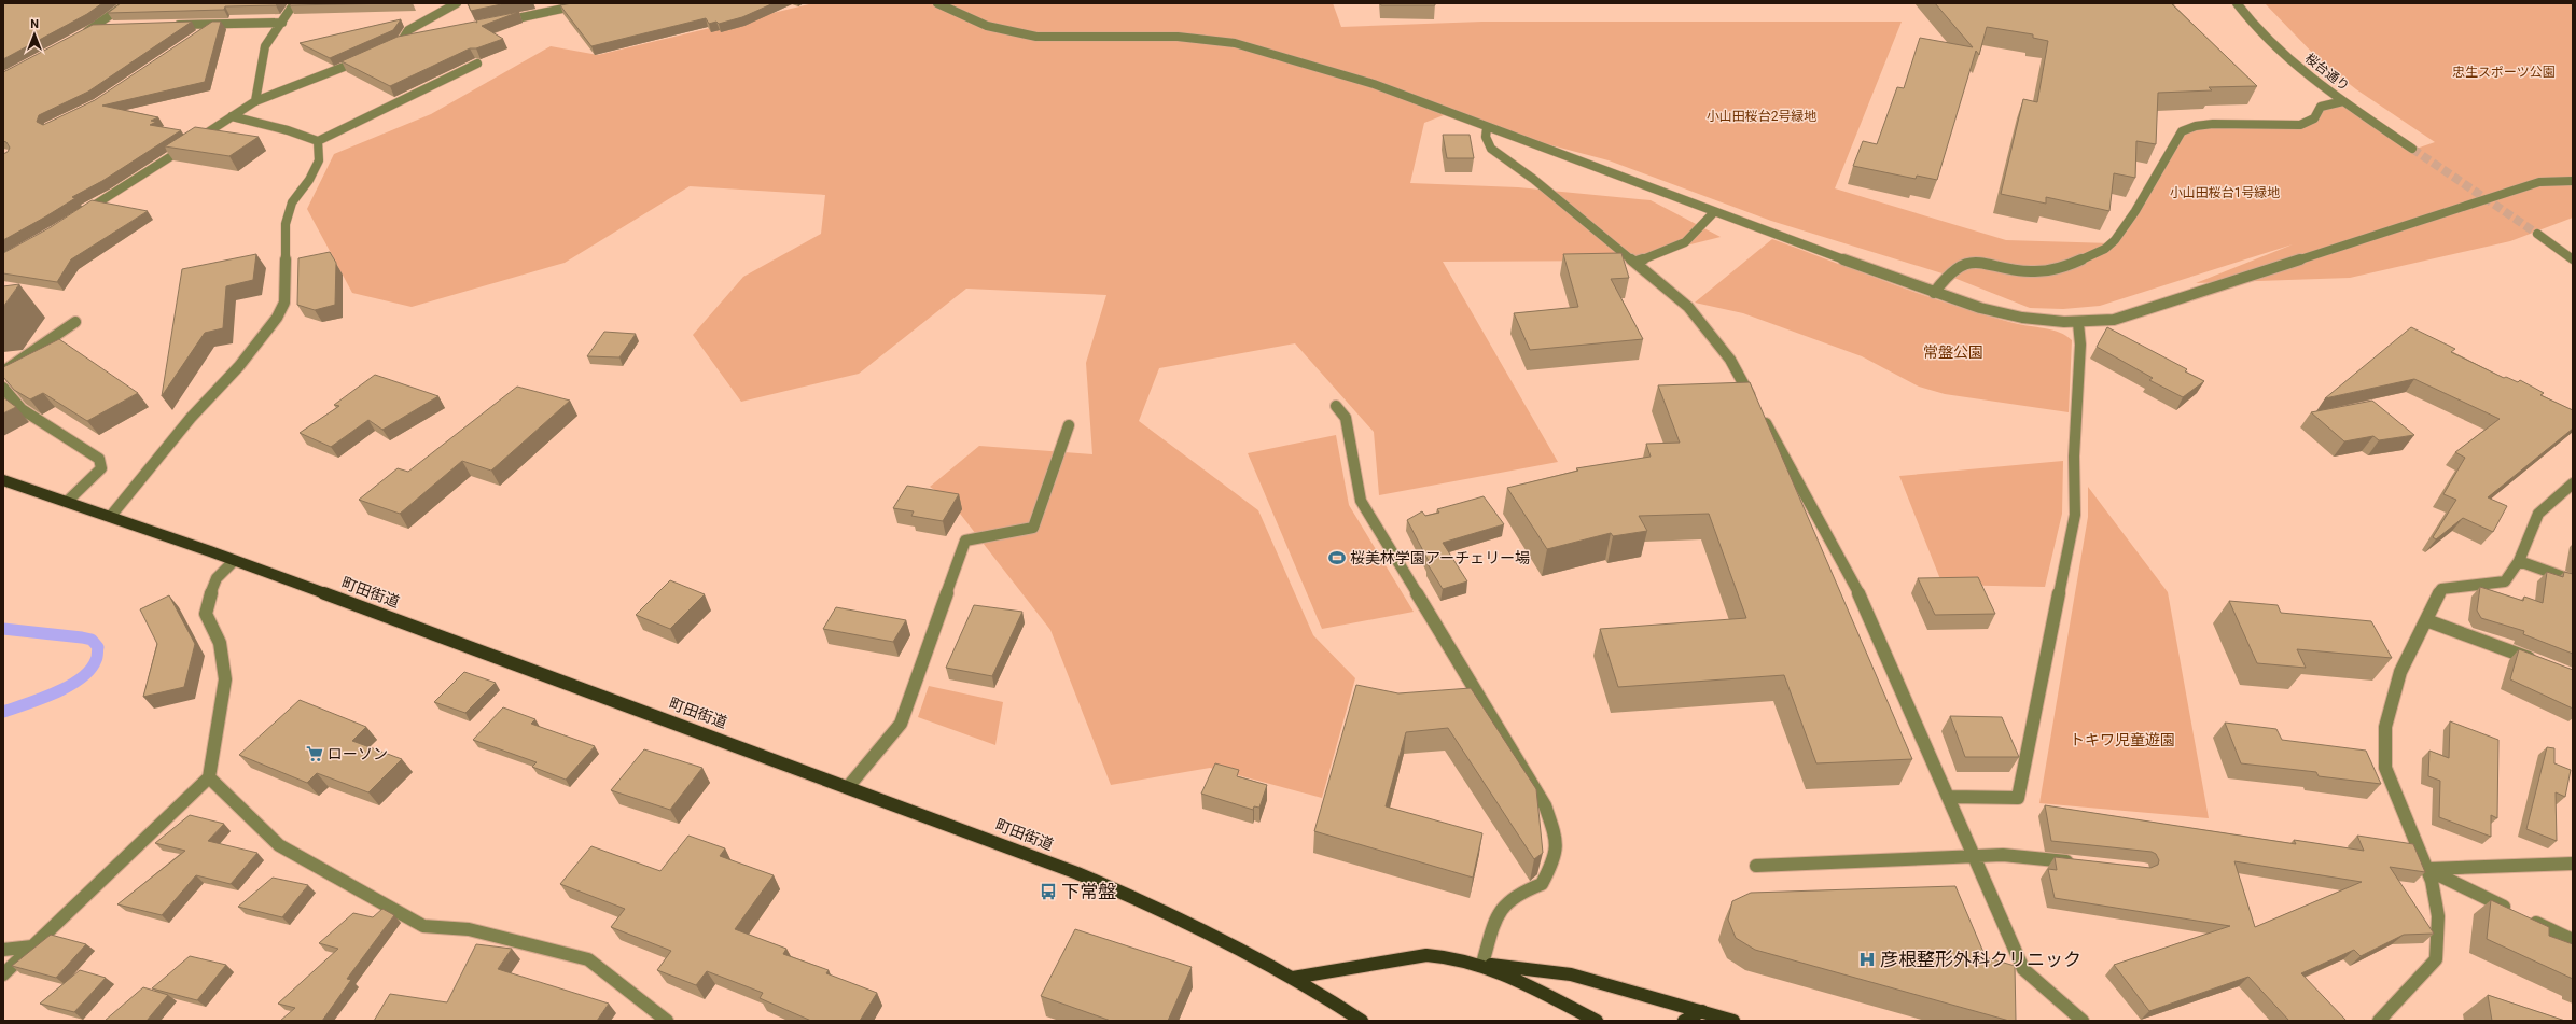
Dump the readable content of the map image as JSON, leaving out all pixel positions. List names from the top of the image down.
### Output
{
  "streets": {
    "main road": ["町田街道"],
    "street": ["桜台通り"]
  },
  "parks": [
    "忠生スポーツ公園",
    "小山田桜台2号緑地",
    "小山田桜台1号緑地",
    "常盤公園",
    "トキワ児童遊園"
  ],
  "places": {
    "sports": ["桜美林学園アーチェリー場"],
    "supermarket": ["ローソン"],
    "bus stop": ["下常盤"],
    "hospital": ["彦根整形外科クリニック"]
  },
  "north": "top"
}
